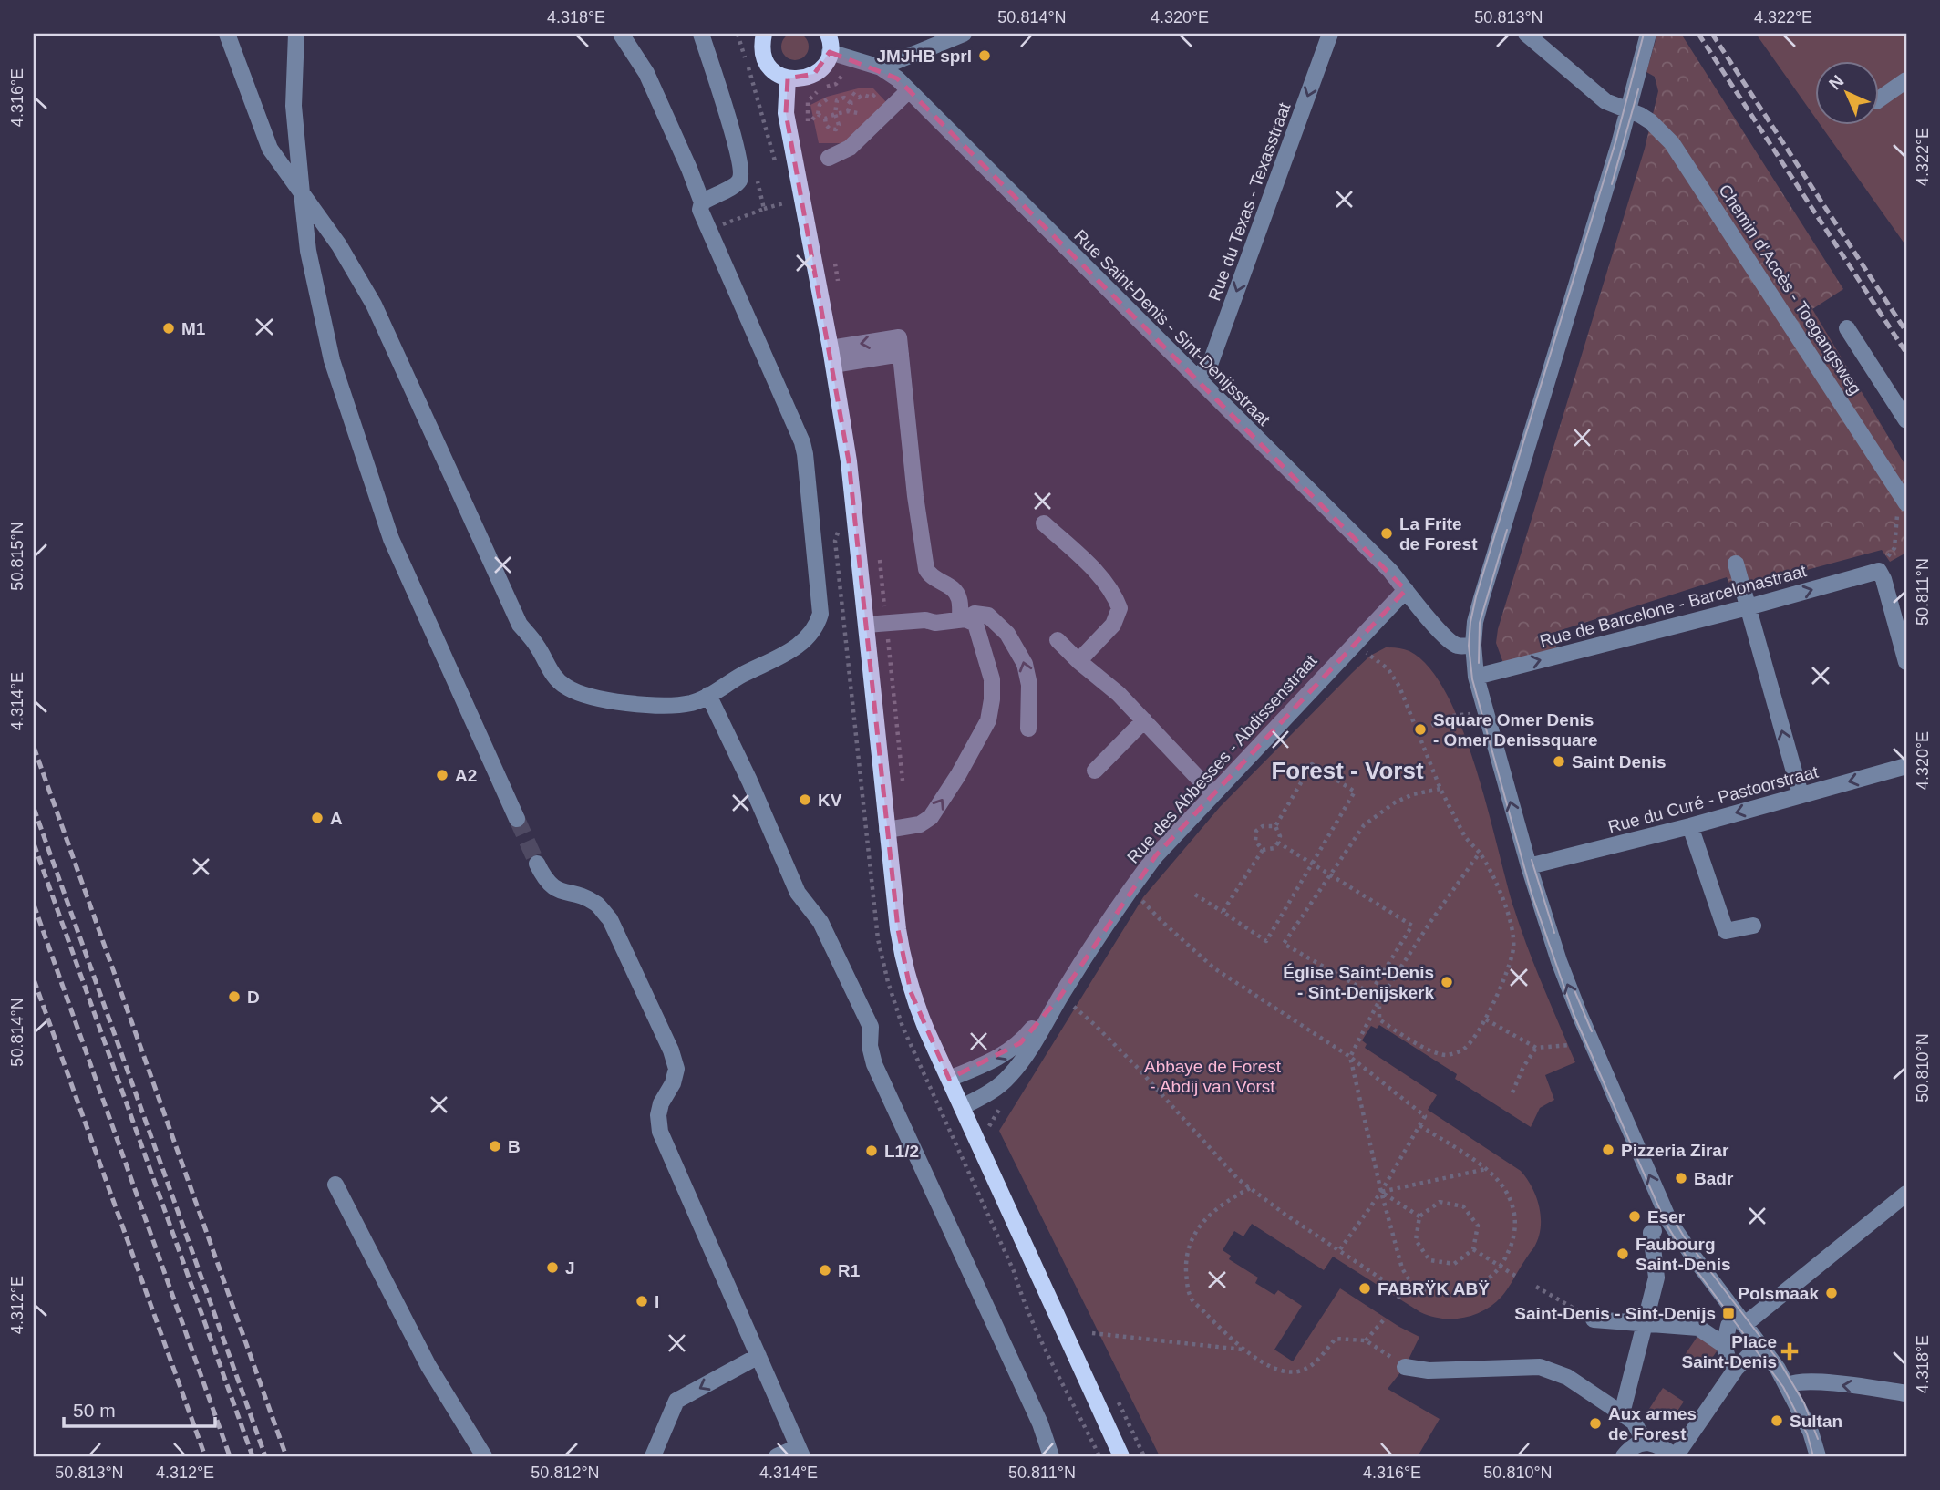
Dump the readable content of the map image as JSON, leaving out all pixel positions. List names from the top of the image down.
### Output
{
  "streets": {
    "street": [
      "Rue du Texas - Texasstraat",
      "Chemin d'Accès - Toegangsweg",
      "Rue Saint-Denis - Sint-Denijsstraat",
      "Rue de Barcelone - Barcelonastraat",
      "Rue des Abbesses - Abdissenstraat",
      "Rue du Curé - Pastoorstraat"
    ]
  },
  "crossings": [
    ["Rue du Texas - Texasstraat", "Rue Saint-Denis - Sint-Denijsstraat"],
    ["Rue Saint-Denis - Sint-Denijsstraat", "Rue des Abbesses - Abdissenstraat"]
  ],
  "one_way": ["Rue du Texas - Texasstraat", "Rue de Barcelone - Barcelonastraat", "Rue du Curé - Pastoorstraat"],
  "districts": ["Forest - Vorst"],
  "parks": ["Abbaye de Forest - Abdij van Vorst"],
  "places": {
    "other": [
      "JMJHB sprl",
      "M1",
      "La Frite de Forest",
      "Square Omer Denis - Omer Denissquare",
      "Saint Denis",
      "A2",
      "KV",
      "A",
      "Église Saint-Denis - Sint-Denijskerk",
      "D",
      "B",
      "Pizzeria Zirar",
      "L1/2",
      "Badr",
      "Eser",
      "Faubourg Saint-Denis",
      "J",
      "R1",
      "FABRŸK ABŸ",
      "Polsmaak",
      "I",
      "Sultan",
      "Aux armes de Forest"
    ],
    "transit": ["Saint-Denis - Sint-Denijs"],
    "health": ["Place Saint-Denis"]
  },
  "scale_bar": "50 m",
  "north": "top left",
  "coordinates": [
    "4.318°E",
    "50.814°N",
    "4.320°E",
    "50.813°N",
    "4.322°E",
    "4.316°E",
    "50.815°N",
    "50.811°N",
    "4.314°E",
    "50.810°N",
    "4.312°E",
    "50.812°N"
  ]
}
